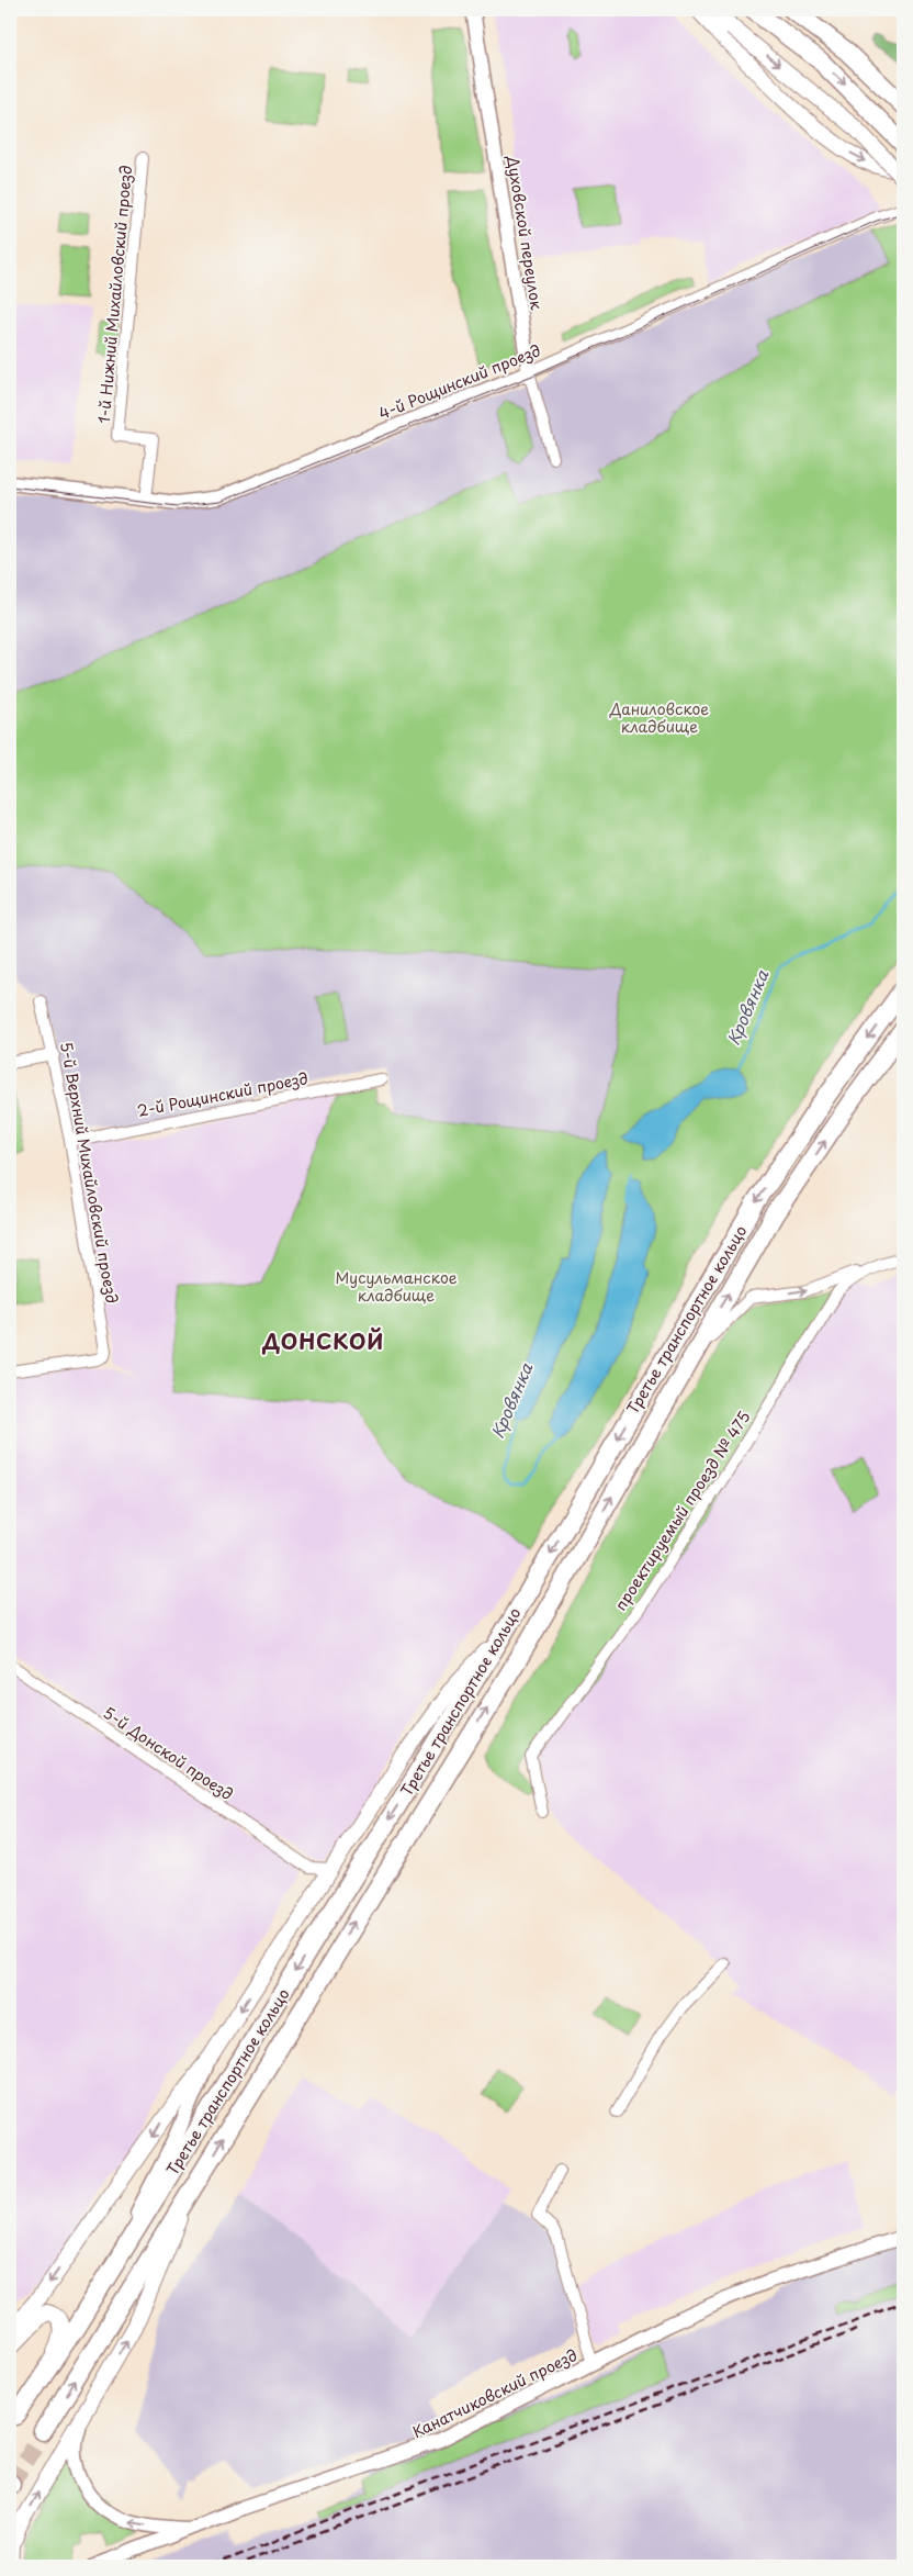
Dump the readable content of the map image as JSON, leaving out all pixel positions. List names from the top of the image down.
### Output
{
  "streets": {
    "main road": ["Третье транспортное кольцо"],
    "street": [
      "Духовской переулок",
      "1-й Нижний Михайловский проезд",
      "4-й Рощинский проезд",
      "2-й Рощинский проезд",
      "5-й Верхний Михайловский проезд",
      "проектируемый проезд № 475",
      "5-й Донской проезд",
      "Канатчиковский проезд"
    ]
  },
  "crossings": [
    ["Духовской переулок", "4-й Рощинский проезд"],
    ["1-й Нижний Михайловский проезд", "4-й Рощинский проезд"],
    ["2-й Рощинский проезд", "5-й Верхний Михайловский проезд"]
  ],
  "districts": ["ДОНСКОЙ"],
  "water": ["Кровянка"],
  "parks": ["Даниловское кладбище", "Мусульманское кладбище"]
}
